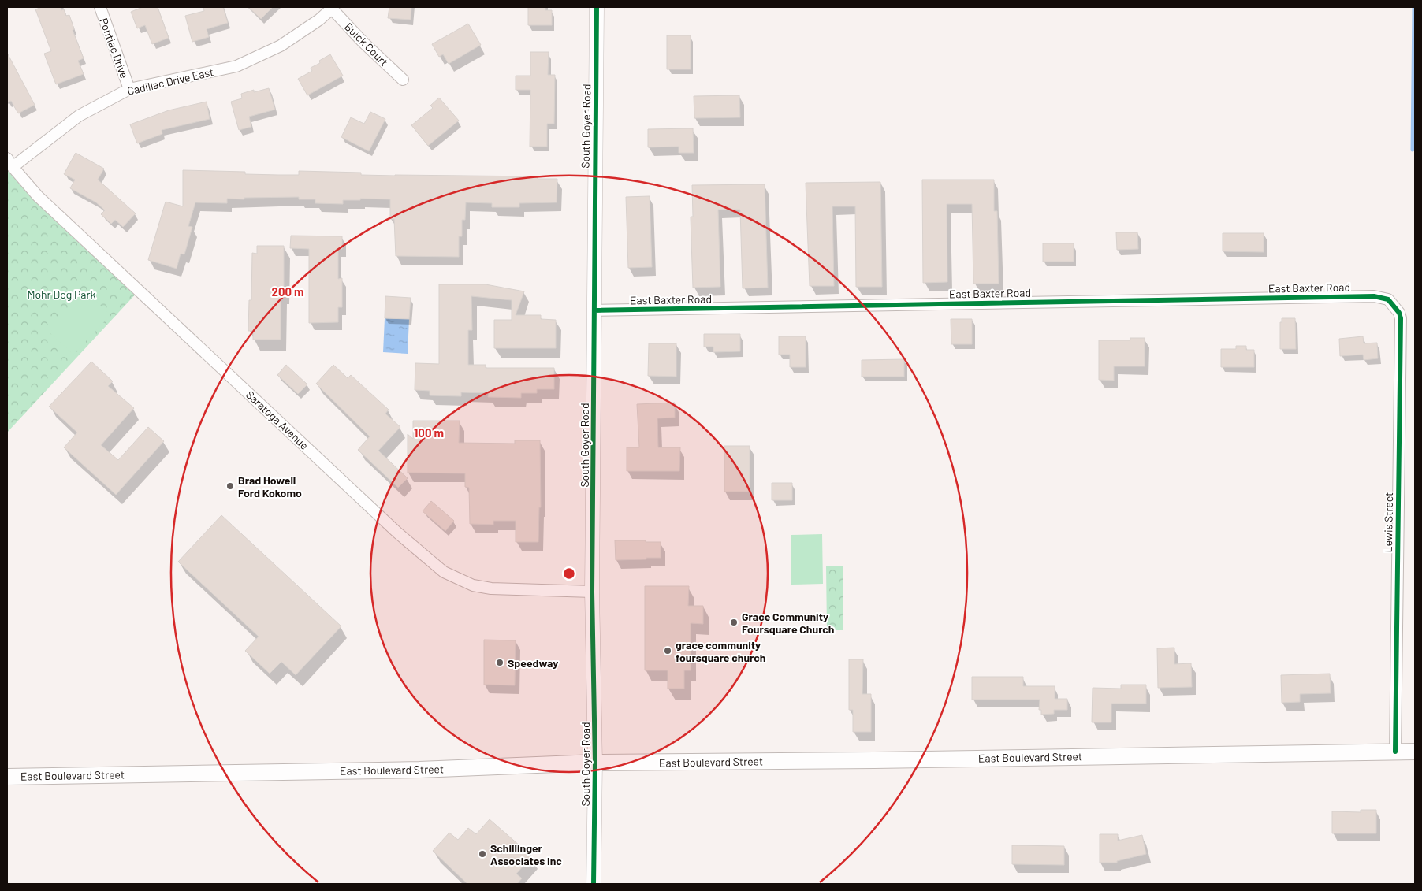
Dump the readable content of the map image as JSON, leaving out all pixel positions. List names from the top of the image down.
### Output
{
  "streets": {
    "main road": ["East Boulevard Street"],
    "street": [
      "Buick Court",
      "Pontiac Drive",
      "Cadillac Drive East",
      "South Goyer Road",
      "East Baxter Road",
      "Saratoga Avenue",
      "Lewis Street"
    ]
  },
  "crossings": [
    ["Buick Court", "Cadillac Drive East"],
    ["Pontiac Drive", "Cadillac Drive East"],
    ["Cadillac Drive East", "Saratoga Avenue"],
    ["South Goyer Road", "East Baxter Road"],
    ["South Goyer Road", "Saratoga Avenue"],
    ["South Goyer Road", "East Boulevard Street"],
    ["East Baxter Road", "Lewis Street"],
    ["Lewis Street", "East Boulevard Street"]
  ],
  "parks": ["Mohr Dog Park"],
  "places": [
    "Brad Howell Ford Kokomo",
    "Grace Community Foursquare Church",
    "grace community foursquare church",
    "Speedway",
    "Schillinger Associates Inc"
  ],
  "rings": ["200 m", "100 m"]
}
